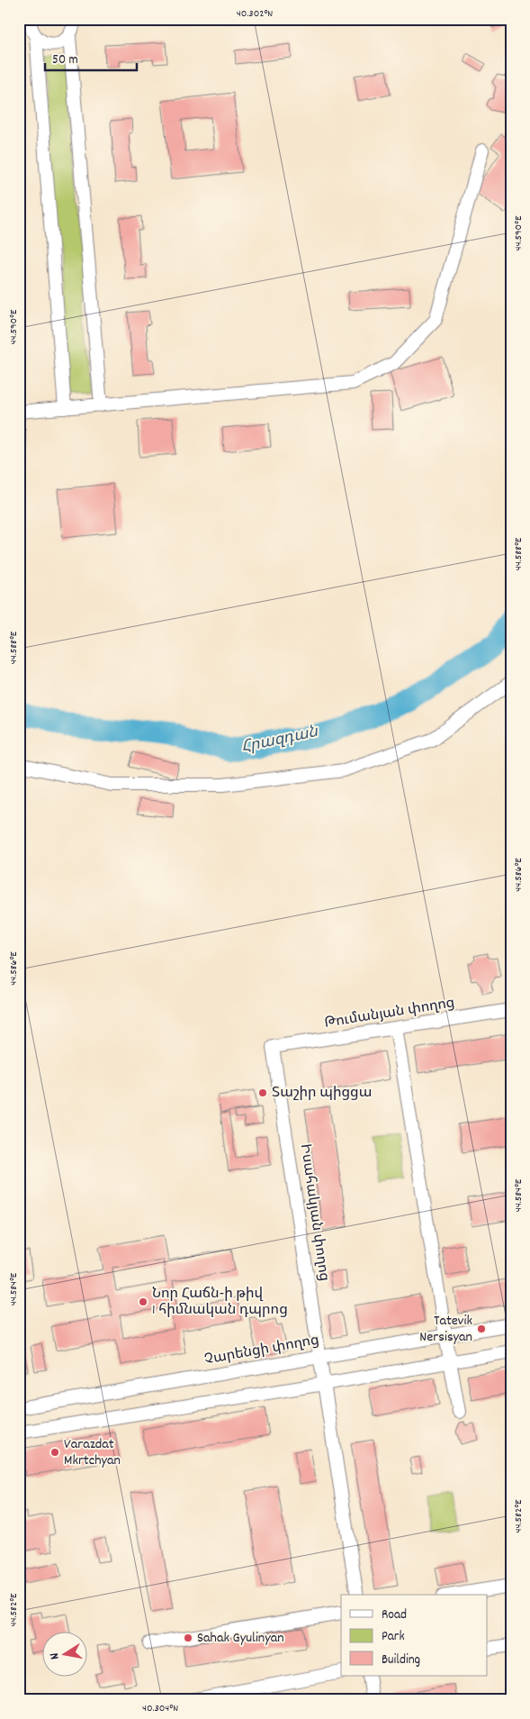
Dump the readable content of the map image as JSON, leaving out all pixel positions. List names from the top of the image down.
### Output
{
  "streets": {
    "street": ["Թումանյան փողոց", "Իսահակյան փողոց", "Չարենցի փողոց"]
  },
  "crossings": [
    ["Թումանյան փողոց", "Իսահակյան փողոց"],
    ["Իսահակյան փողոց", "Չարենցի փողոց"]
  ],
  "water": ["Հրազդան"],
  "places": [
    "Տաշիր պիցցա",
    "Նոր Հաճն-ի թիվ 1 հիմնական դպրոց",
    "Tatevik Nersisyan",
    "Varazdat Mkrtchyan",
    "Sahak Gyulinyan"
  ],
  "legend": ["Road", "Park", "Building"],
  "scale_bar": "50 m",
  "north": "left",
  "coordinates": [
    "40.302°N",
    "44.590°E",
    "44.588°E",
    "44.586°E",
    "44.584°E",
    "44.582°E",
    "40.304°N"
  ]
}
